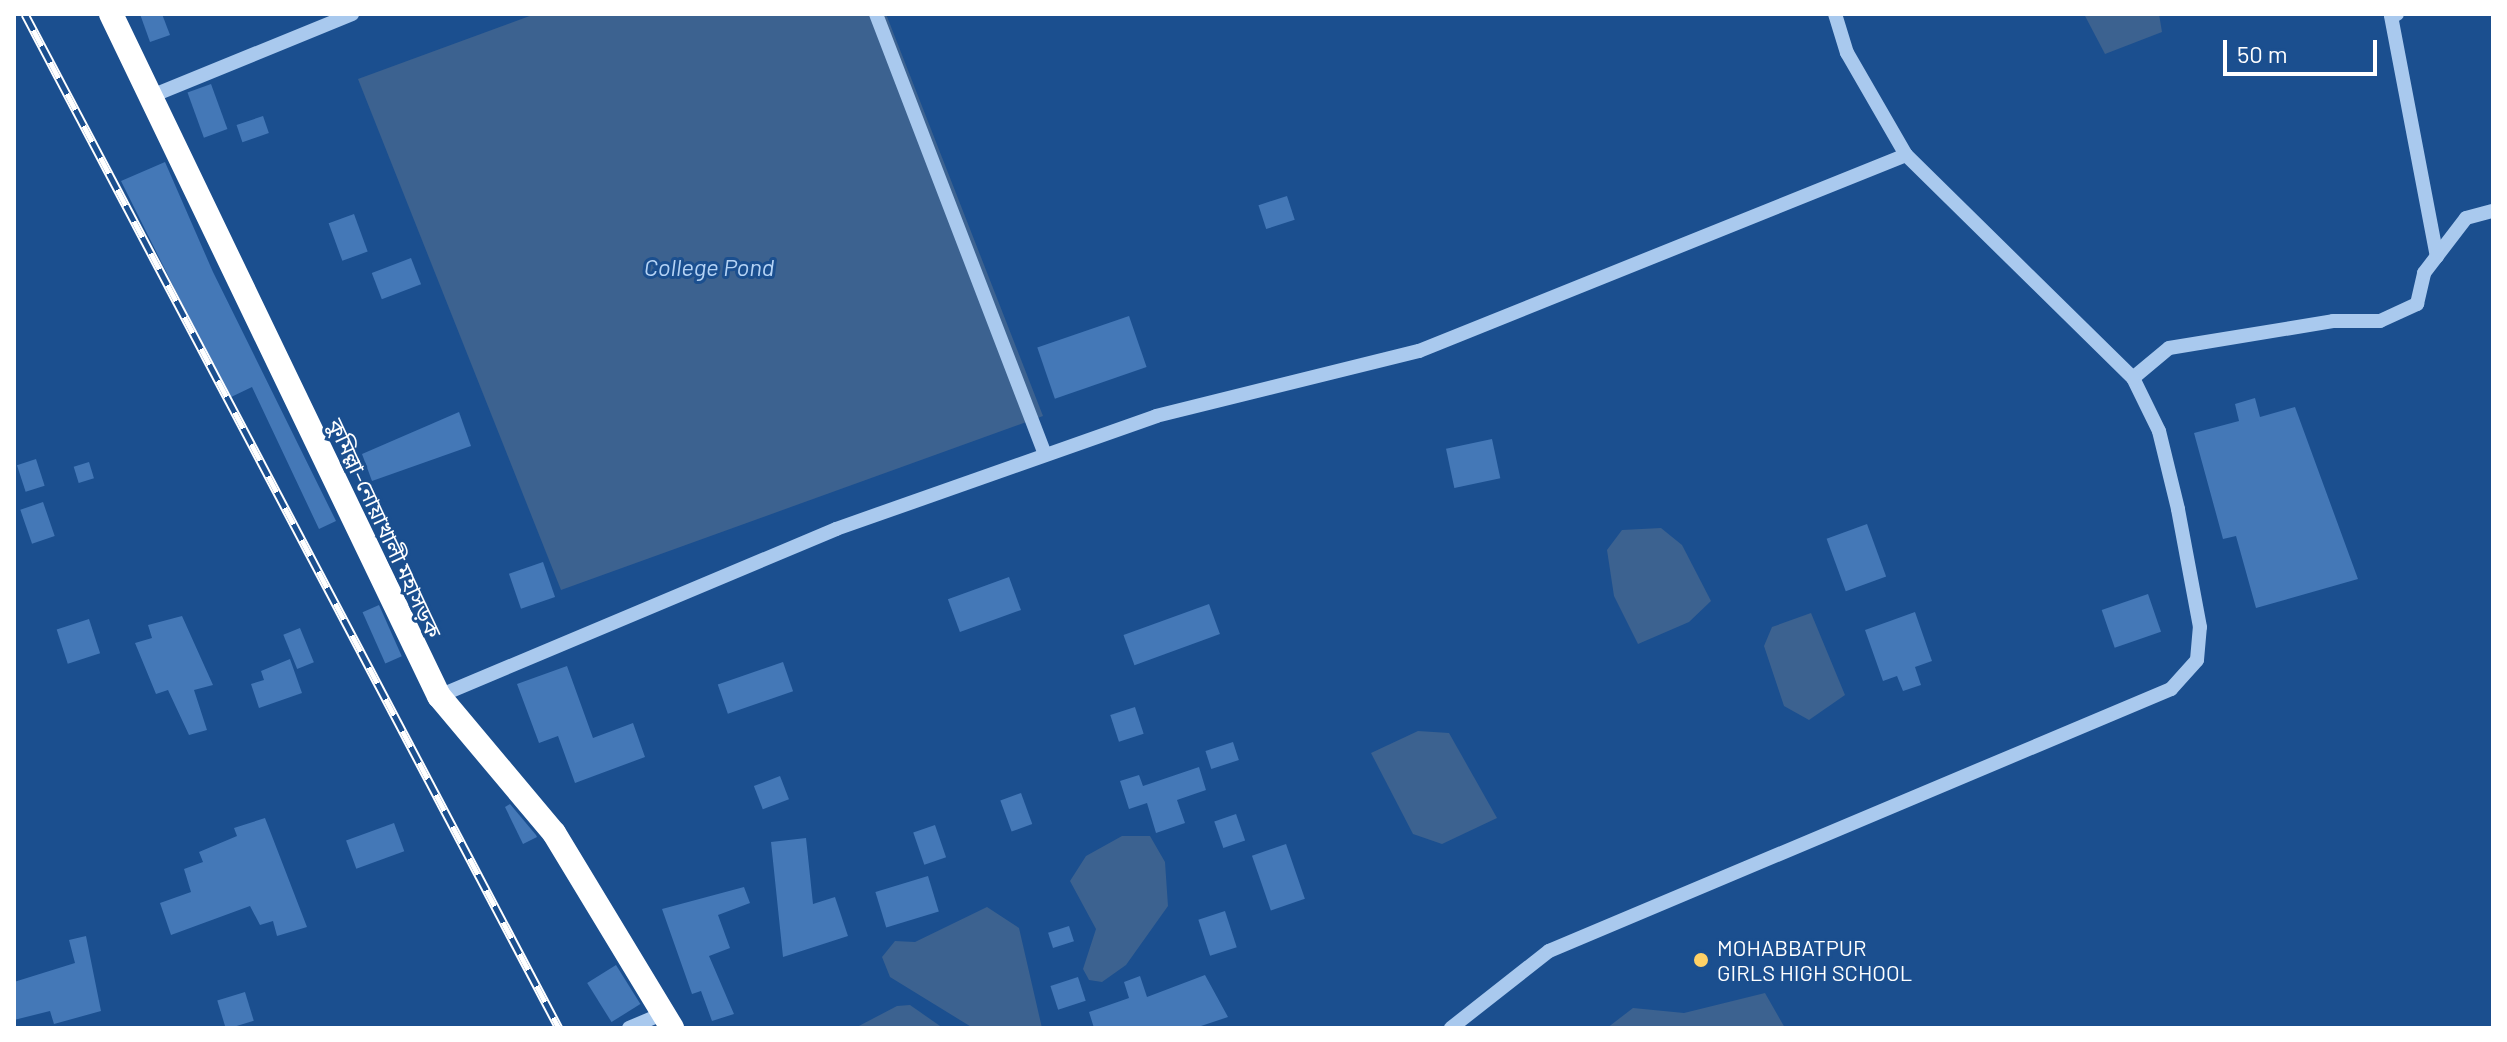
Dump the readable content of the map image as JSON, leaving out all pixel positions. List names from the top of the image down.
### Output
{
  "streets": {
    "highway": ["কুমিল্লা–নোয়াখালী মহাসড়ক"]
  },
  "water": ["College Pond"],
  "places": ["MOHABBATPUR GIRLS HIGH SCHOOL"],
  "scale_bar": "50 m"
}
